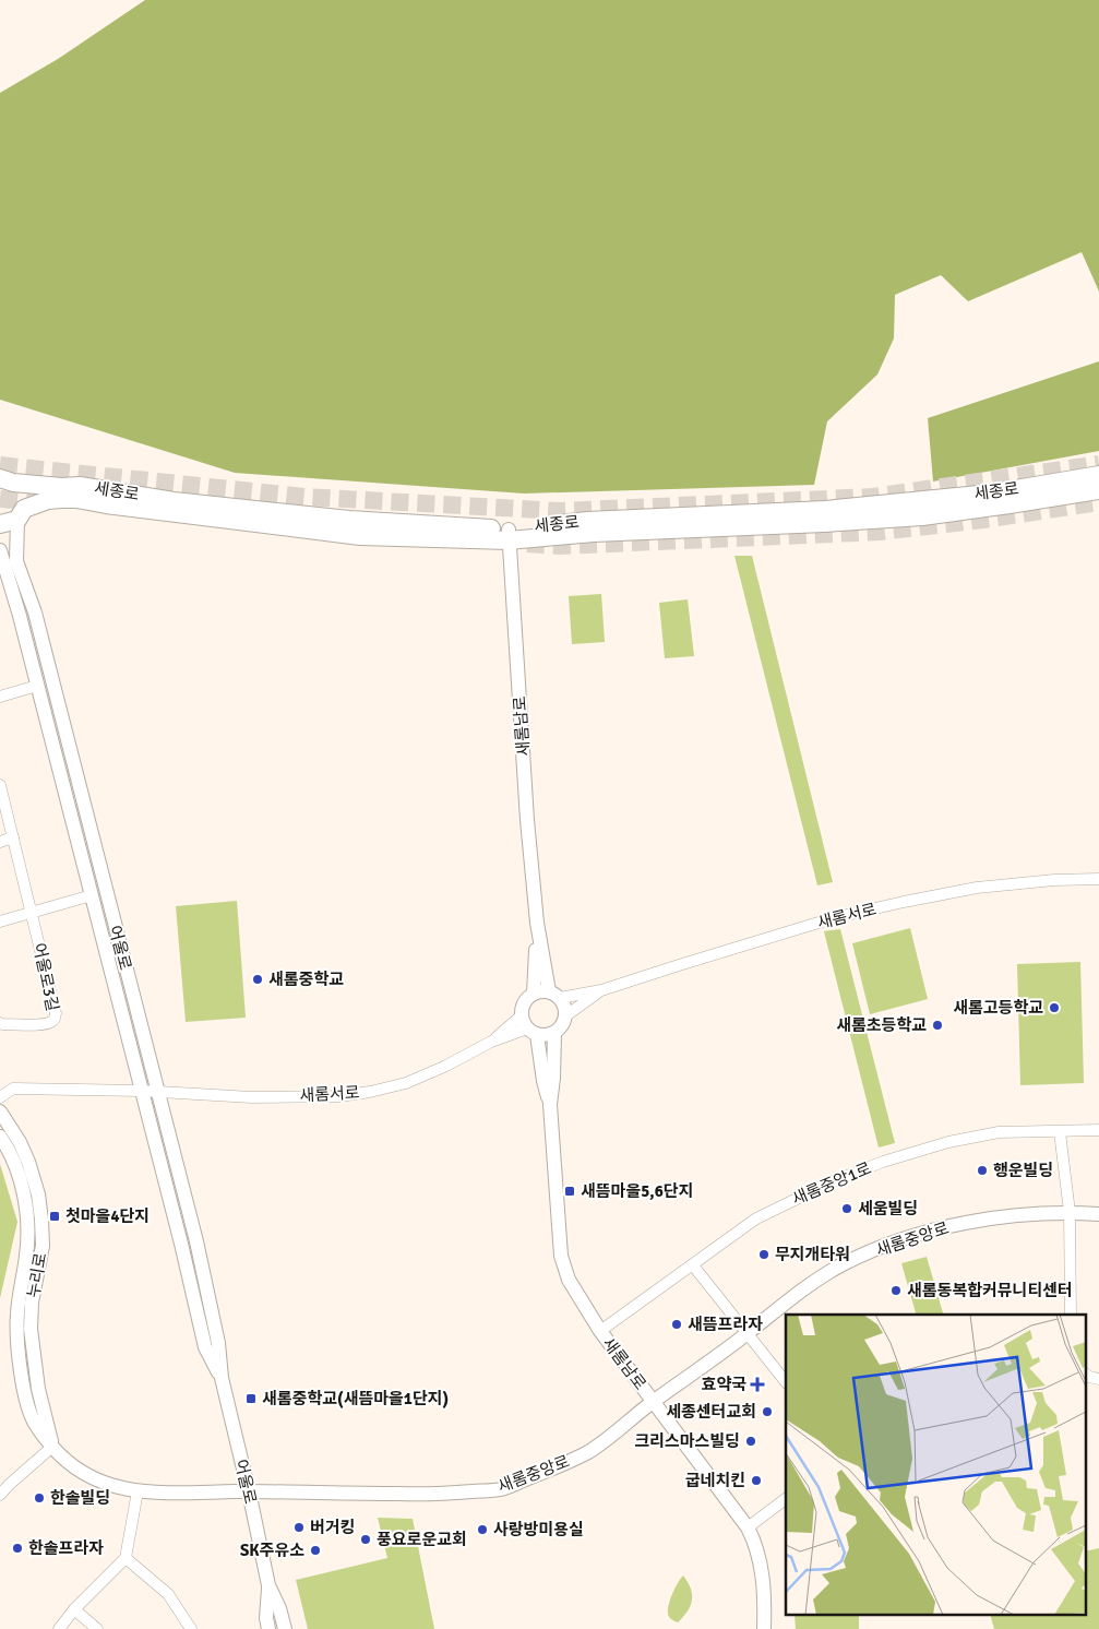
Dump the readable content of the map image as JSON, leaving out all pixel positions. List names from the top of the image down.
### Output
{
  "streets": {
    "main road": ["세종로"],
    "street": [
      "새롬남로",
      "새롬서로",
      "어울로",
      "어울로3길",
      "새롬중앙1로",
      "새롬중앙로",
      "누리로"
    ]
  },
  "crossings": [
    ["세종로", "새롬남로"],
    ["세종로", "어울로"],
    ["새롬남로", "새롬서로"],
    ["새롬남로", "새롬중앙1로"],
    ["새롬남로", "새롬중앙로"],
    ["새롬서로", "어울로"],
    ["어울로", "새롬중앙로"],
    ["어울로", "누리로"],
    ["새롬중앙로", "누리로"]
  ],
  "places": {
    "other": [
      "새롬중학교",
      "새롬고등학교",
      "새롬초등학교",
      "행운빌딩",
      "세움빌딩",
      "무지개타워",
      "새롬동복합커뮤니티센터",
      "새뜸프라자",
      "세종센터교회",
      "크리스마스빌딩",
      "굽네치킨",
      "한솔빌딩",
      "버거킹",
      "사랑방미용실",
      "풍요로운교회",
      "한솔프라자",
      "SK주유소"
    ],
    "transit": ["새뜸마을5,6단지", "첫마을4단지", "새롬중학교(새뜸마을1단지)"],
    "health": ["효약국"]
  }
}
